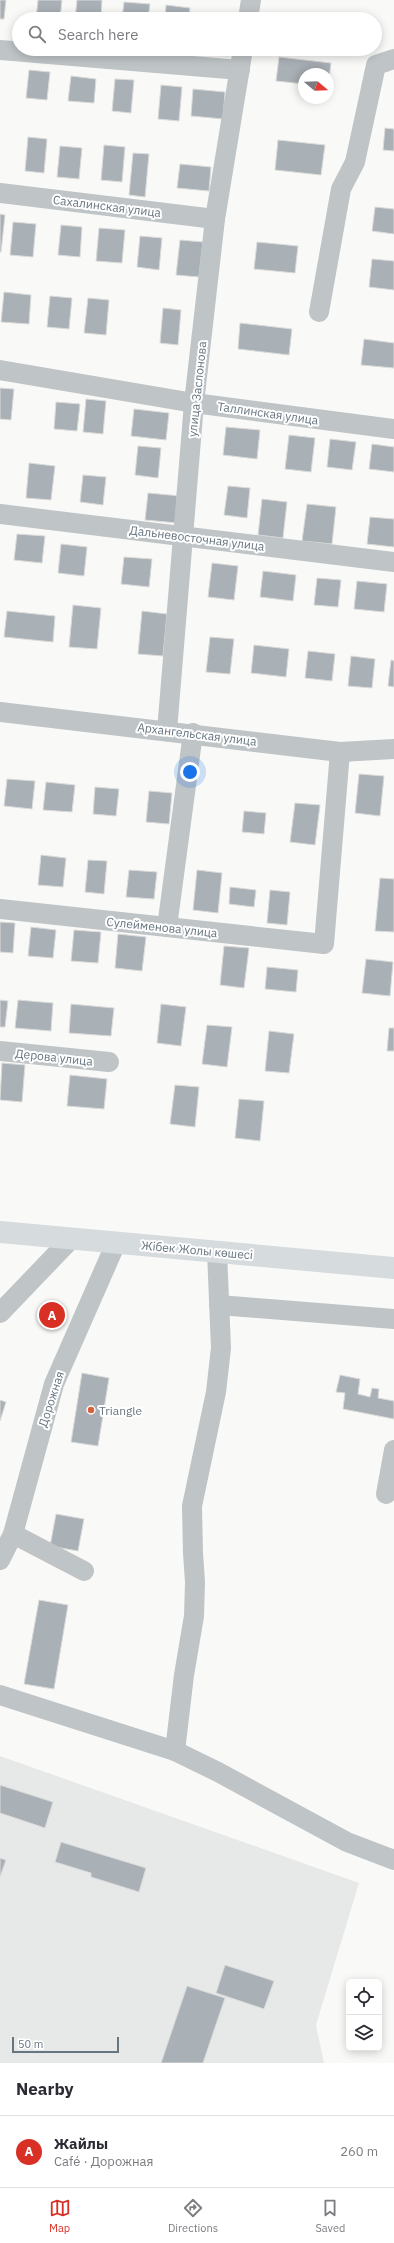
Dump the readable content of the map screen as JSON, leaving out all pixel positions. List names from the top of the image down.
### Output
{
  "streets": {
    "highway": ["Жібек Жолы көшесі"],
    "street": [
      "Сахалинская улица",
      "улица Заслонова",
      "Таллинская улица",
      "Дальневосточная улица",
      "Архангельская улица",
      "Сулейменова улица",
      "Дерова улица",
      "Дорожная"
    ]
  },
  "crossings": [
    ["Сахалинская улица", "улица Заслонова"],
    ["улица Заслонова", "Таллинская улица"],
    ["улица Заслонова", "Дальневосточная улица"],
    ["улица Заслонова", "Архангельская улица"],
    ["Архангельская улица", "Сулейменова улица"],
    ["Жібек Жолы көшесі", "Дорожная"]
  ],
  "places": ["Triangle"],
  "scale_bar": "50 m",
  "north": "right",
  "page": {
    "search": "Search here",
    "pins": "A",
    "scale": "50 m",
    "heading": "Nearby",
    "list": [
      {
        "mark": "A",
        "name": "Жайлы",
        "note": "Café · Дорожная",
        "value": "260 m"
      }
    ],
    "nav": ["Map", "Directions", "Saved"]
  }
}
